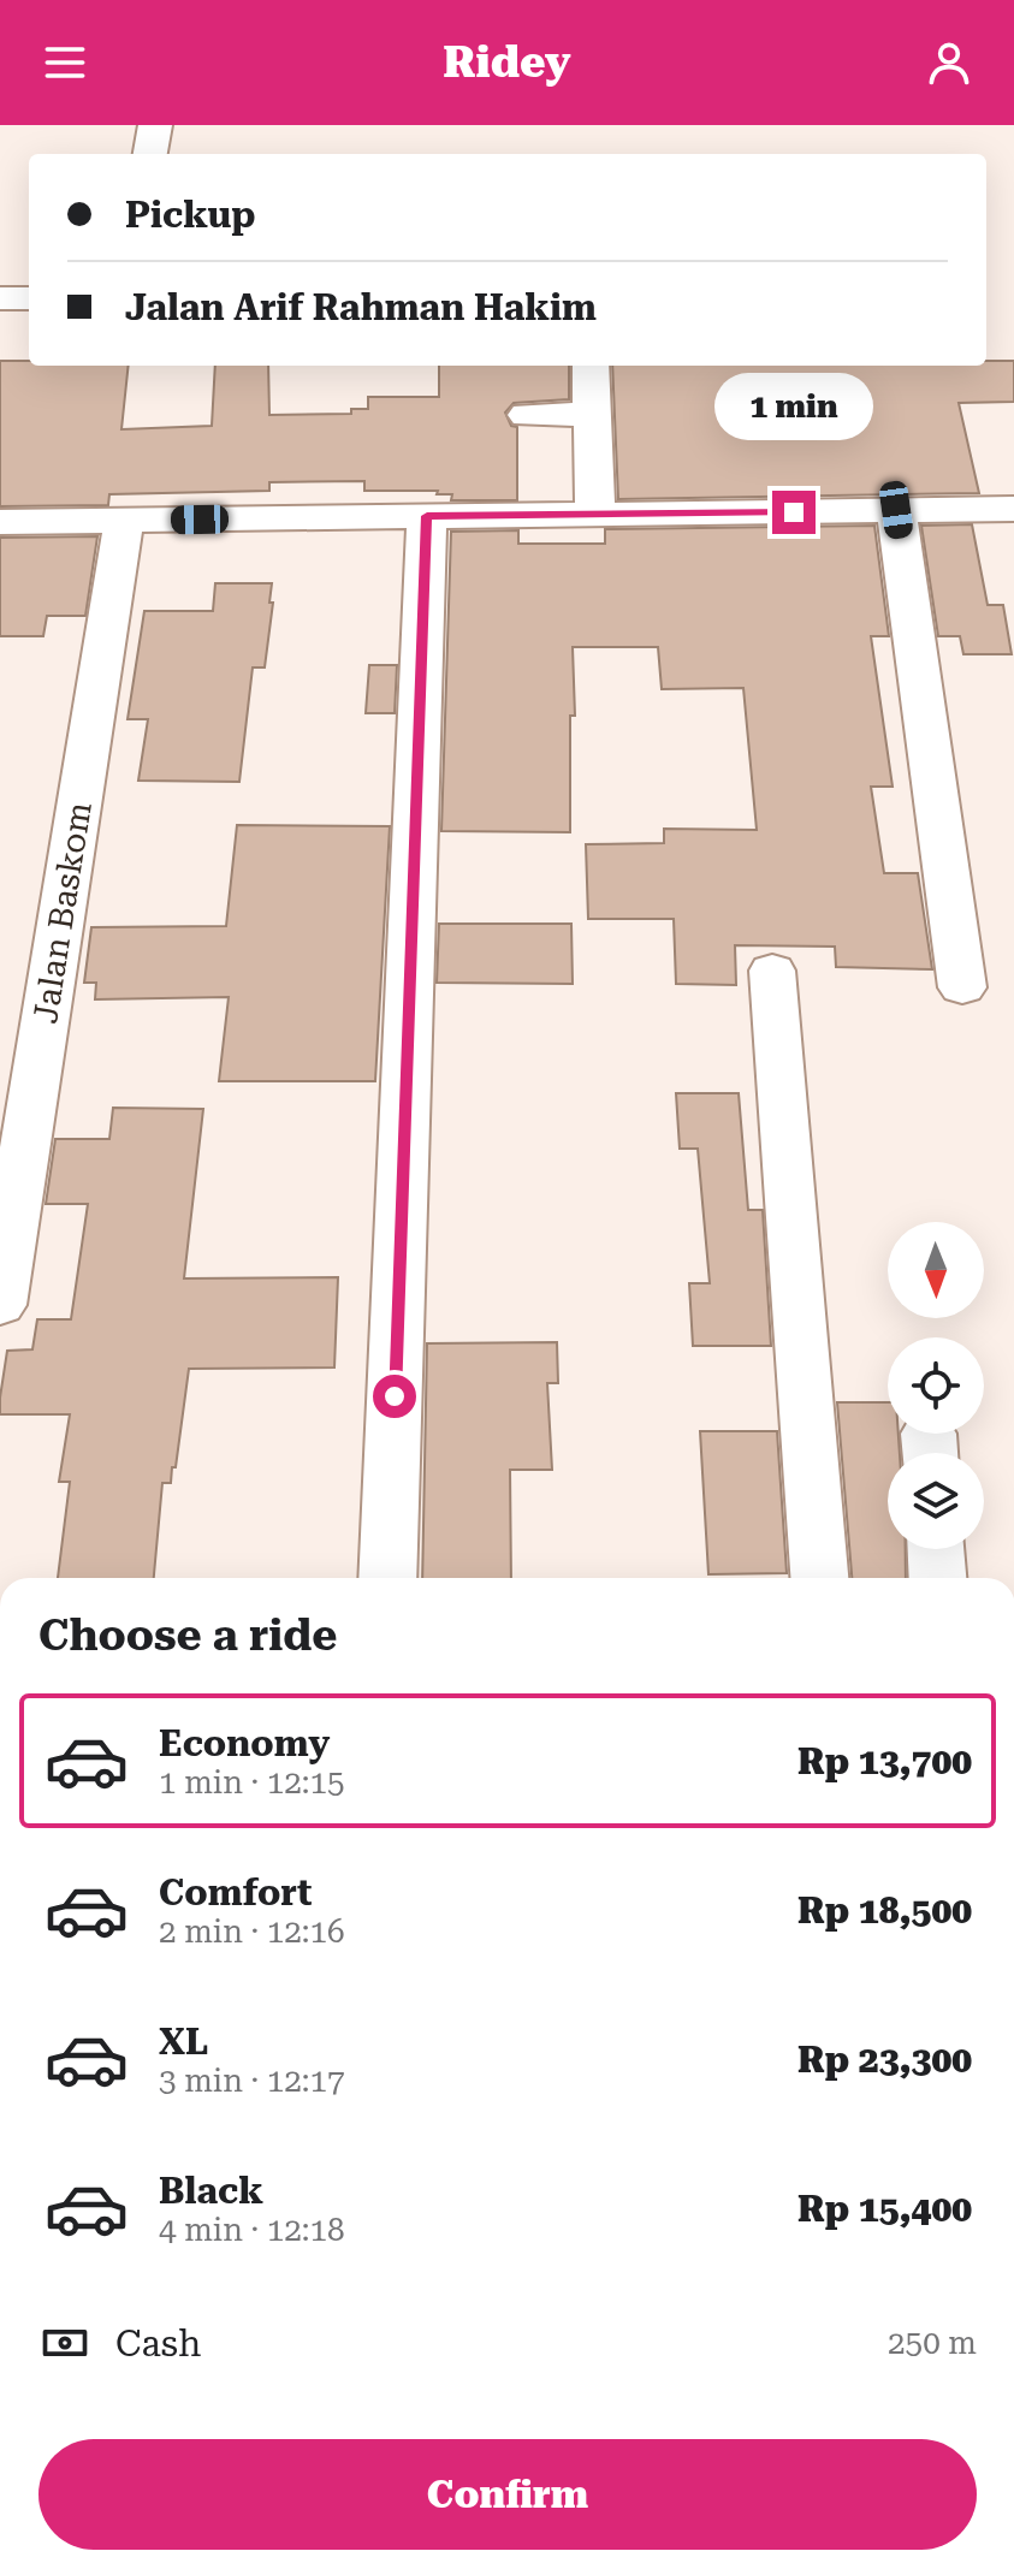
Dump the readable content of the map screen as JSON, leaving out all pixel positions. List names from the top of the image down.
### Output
{
  "streets": {
    "street": ["Jalan Baskom"]
  },
  "north": "bottom",
  "page": {
    "header": "Ridey",
    "banner": ["Pickup", "Jalan Arif Rahman Hakim"],
    "bubble": "1 min",
    "heading": "Choose a ride",
    "list": [
      {
        "name": "Economy",
        "note": "1 min · 12:15",
        "value": "Rp 13,700"
      },
      {
        "name": "Comfort",
        "note": "2 min · 12:16",
        "value": "Rp 18,500"
      },
      {
        "name": "XL",
        "note": "3 min · 12:17",
        "value": "Rp 23,300"
      },
      {
        "name": "Black",
        "note": "4 min · 12:18",
        "value": "Rp 15,400"
      }
    ],
    "pay": ["Cash", "250 m"],
    "buttons": "Confirm"
  }
}
